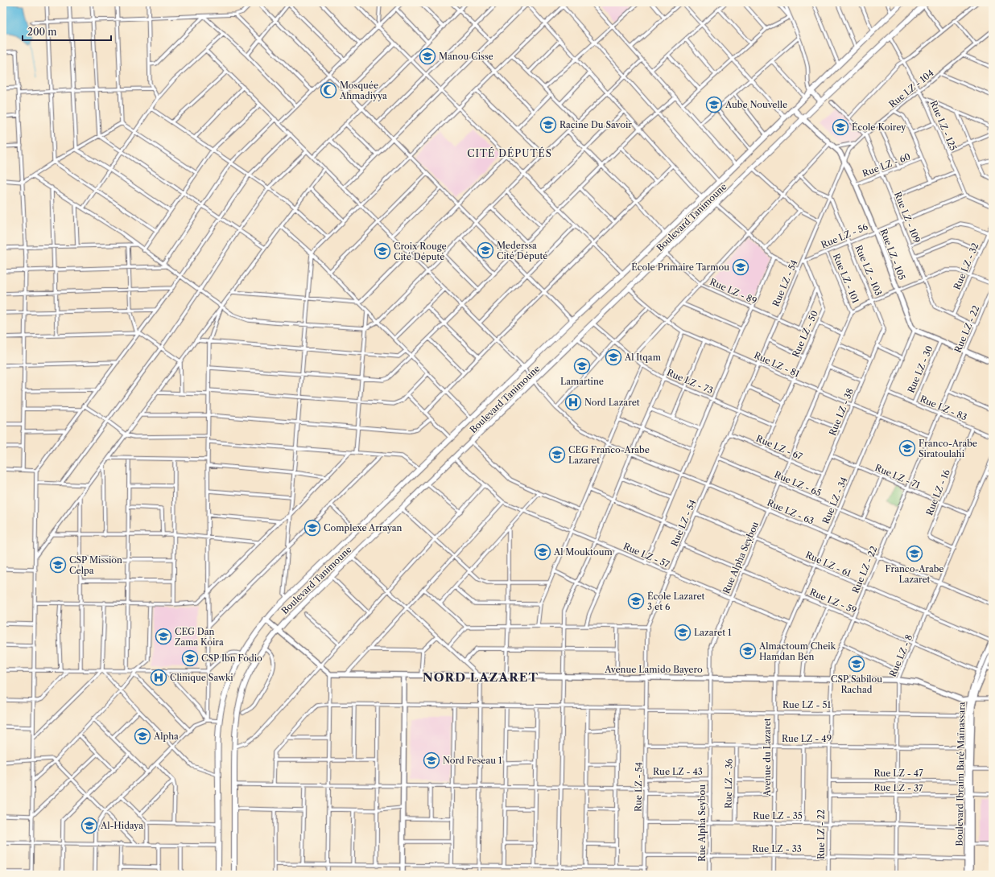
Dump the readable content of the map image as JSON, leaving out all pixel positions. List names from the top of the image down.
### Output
{
  "streets": {
    "main road": ["Boulevard Tanimoune"],
    "street": [
      "Rue LZ - 104",
      "Rue LZ - 125",
      "Rue LZ - 60",
      "Rue LZ - 109",
      "Rue LZ - 56",
      "Rue LZ - 105",
      "Rue LZ - 32",
      "Rue LZ - 103",
      "Rue LZ - 101",
      "Rue LZ - 54",
      "Rue LZ - 89",
      "Rue LZ - 22",
      "Rue LZ - 50",
      "Rue LZ - 81",
      "Rue LZ - 30",
      "Rue LZ - 73",
      "Rue LZ - 83",
      "Rue LZ - 38",
      "Rue LZ - 67",
      "Rue LZ - 71",
      "Rue LZ - 65",
      "Rue LZ - 16",
      "Rue LZ - 34",
      "Rue LZ - 63",
      "Rue LZ - 57",
      "Rue Alpha Seybou",
      "Rue LZ - 61",
      "Rue LZ - 59",
      "Rue LZ - 8",
      "Avenue Lamido Bayero",
      "Rue LZ - 51",
      "Rue LZ - 49",
      "Avenue du Lazaret",
      "Rue LZ - 43",
      "Rue LZ - 47",
      "Boulevard Ibraim Baré Maïnassara",
      "Rue LZ - 36",
      "Rue LZ - 37",
      "Rue LZ - 35",
      "Rue LZ - 33"
    ]
  },
  "crossings": [
    ["Rue LZ - 104", "Rue LZ - 125"],
    ["Rue LZ - 104", "Rue LZ - 109"],
    ["Rue LZ - 104", "Rue LZ - 105"],
    ["Rue LZ - 104", "Rue LZ - 103"],
    ["Rue LZ - 104", "Rue LZ - 54"],
    ["Rue LZ - 125", "Boulevard Tanimoune"],
    ["Rue LZ - 125", "Rue LZ - 56"],
    ["Rue LZ - 60", "Rue LZ - 109"],
    ["Rue LZ - 60", "Rue LZ - 105"],
    ["Boulevard Tanimoune", "Rue LZ - 105"],
    ["Boulevard Tanimoune", "Rue LZ - 89"],
    ["Boulevard Tanimoune", "Rue LZ - 81"],
    ["Boulevard Tanimoune", "Rue LZ - 73"],
    ["Boulevard Tanimoune", "Rue LZ - 63"],
    ["Boulevard Tanimoune", "Rue LZ - 57"],
    ["Rue LZ - 109", "Rue LZ - 56"],
    ["Rue LZ - 109", "Rue LZ - 32"],
    ["Rue LZ - 109", "Rue LZ - 22"],
    ["Rue LZ - 56", "Rue LZ - 105"],
    ["Rue LZ - 56", "Rue LZ - 103"],
    ["Rue LZ - 56", "Rue LZ - 101"],
    ["Rue LZ - 56", "Rue LZ - 54"],
    ["Rue LZ - 56", "Rue LZ - 50"],
    ["Rue LZ - 105", "Rue LZ - 34"],
    ["Rue LZ - 103", "Rue LZ - 54"],
    ["Rue LZ - 103", "Rue LZ - 38"],
    ["Rue LZ - 101", "Rue Alpha Seybou"],
    ["Rue LZ - 54", "Rue LZ - 89"],
    ["Rue LZ - 54", "Rue LZ - 81"],
    ["Rue LZ - 54", "Rue LZ - 73"],
    ["Rue LZ - 54", "Rue LZ - 67"],
    ["Rue LZ - 54", "Rue LZ - 65"],
    ["Rue LZ - 54", "Rue LZ - 63"],
    ["Rue LZ - 54", "Rue LZ - 57"],
    ["Rue LZ - 54", "Rue LZ - 61"],
    ["Rue LZ - 54", "Rue LZ - 59"],
    ["Rue LZ - 54", "Avenue Lamido Bayero"],
    ["Rue LZ - 54", "Rue LZ - 51"],
    ["Rue LZ - 54", "Rue LZ - 49"],
    ["Rue LZ - 54", "Rue LZ - 43"],
    ["Rue LZ - 54", "Rue LZ - 35"],
    ["Rue LZ - 54", "Rue LZ - 33"],
    ["Rue LZ - 89", "Rue LZ - 50"],
    ["Rue LZ - 22", "Rue LZ - 81"],
    ["Rue LZ - 22", "Rue LZ - 83"],
    ["Rue LZ - 22", "Rue LZ - 71"],
    ["Rue LZ - 22", "Rue LZ - 65"],
    ["Rue LZ - 22", "Rue LZ - 63"],
    ["Rue LZ - 22", "Rue LZ - 61"],
    ["Rue LZ - 22", "Rue LZ - 59"],
    ["Rue LZ - 22", "Avenue Lamido Bayero"],
    ["Rue LZ - 22", "Rue LZ - 51"],
    ["Rue LZ - 22", "Rue LZ - 49"],
    ["Rue LZ - 22", "Rue LZ - 47"],
    ["Rue LZ - 22", "Rue LZ - 37"],
    ["Rue LZ - 22", "Rue LZ - 35"],
    ["Rue LZ - 22", "Rue LZ - 33"],
    ["Rue LZ - 50", "Rue LZ - 81"],
    ["Rue LZ - 50", "Rue LZ - 73"],
    ["Rue LZ - 50", "Rue LZ - 67"],
    ["Rue LZ - 81", "Rue LZ - 38"],
    ["Rue LZ - 81", "Rue LZ - 34"],
    ["Rue LZ - 81", "Rue Alpha Seybou"],
    ["Rue LZ - 30", "Rue LZ - 83"],
    ["Rue LZ - 83", "Rue LZ - 16"],
    ["Rue LZ - 83", "Rue LZ - 34"],
    ["Rue LZ - 38", "Rue LZ - 67"],
    ["Rue LZ - 38", "Rue LZ - 71"],
    ["Rue LZ - 38", "Rue LZ - 65"],
    ["Rue LZ - 67", "Rue Alpha Seybou"],
    ["Rue LZ - 71", "Rue LZ - 16"],
    ["Rue LZ - 71", "Rue LZ - 34"],
    ["Rue LZ - 71", "Rue LZ - 8"],
    ["Rue LZ - 65", "Rue LZ - 34"],
    ["Rue LZ - 65", "Rue Alpha Seybou"],
    ["Rue LZ - 16", "Rue LZ - 8"],
    ["Rue LZ - 34", "Rue LZ - 63"],
    ["Rue LZ - 34", "Rue LZ - 57"],
    ["Rue LZ - 34", "Rue LZ - 61"],
    ["Rue LZ - 34", "Rue LZ - 59"],
    ["Rue LZ - 34", "Avenue Lamido Bayero"],
    ["Rue LZ - 34", "Avenue du Lazaret"],
    ["Rue LZ - 63", "Rue Alpha Seybou"],
    ["Rue LZ - 63", "Rue LZ - 8"],
    ["Rue LZ - 57", "Rue Alpha Seybou"],
    ["Rue Alpha Seybou", "Rue LZ - 61"],
    ["Rue Alpha Seybou", "Rue LZ - 59"],
    ["Rue Alpha Seybou", "Avenue Lamido Bayero"],
    ["Rue Alpha Seybou", "Rue LZ - 51"],
    ["Rue Alpha Seybou", "Rue LZ - 49"],
    ["Rue Alpha Seybou", "Rue LZ - 43"],
    ["Rue Alpha Seybou", "Rue LZ - 35"],
    ["Rue Alpha Seybou", "Rue LZ - 33"],
    ["Rue LZ - 61", "Rue LZ - 8"],
    ["Rue LZ - 61", "Boulevard Ibraim Baré Maïnassara"],
    ["Rue LZ - 59", "Rue LZ - 8"],
    ["Rue LZ - 59", "Boulevard Ibraim Baré Maïnassara"],
    ["Rue LZ - 8", "Avenue Lamido Bayero"],
    ["Rue LZ - 8", "Rue LZ - 51"],
    ["Rue LZ - 8", "Rue LZ - 49"],
    ["Rue LZ - 8", "Rue LZ - 47"],
    ["Rue LZ - 8", "Rue LZ - 37"],
    ["Rue LZ - 8", "Rue LZ - 35"],
    ["Rue LZ - 8", "Rue LZ - 33"],
    ["Avenue Lamido Bayero", "Avenue du Lazaret"],
    ["Avenue Lamido Bayero", "Boulevard Ibraim Baré Maïnassara"],
    ["Rue LZ - 51", "Avenue du Lazaret"],
    ["Rue LZ - 51", "Boulevard Ibraim Baré Maïnassara"],
    ["Rue LZ - 49", "Avenue du Lazaret"],
    ["Rue LZ - 49", "Boulevard Ibraim Baré Maïnassara"],
    ["Rue LZ - 49", "Rue LZ - 36"],
    ["Avenue du Lazaret", "Rue LZ - 35"],
    ["Avenue du Lazaret", "Rue LZ - 33"],
    ["Rue LZ - 47", "Boulevard Ibraim Baré Maïnassara"],
    ["Boulevard Ibraim Baré Maïnassara", "Rue LZ - 37"],
    ["Boulevard Ibraim Baré Maïnassara", "Rue LZ - 35"],
    ["Boulevard Ibraim Baré Maïnassara", "Rue LZ - 33"],
    ["Rue LZ - 36", "Rue LZ - 35"]
  ],
  "districts": ["CITÉ DÉPUTÉS", "NORD LAZARET"],
  "places": {
    "school or university": [
      "Manou Cisse",
      "Aube Nouvelle",
      "Racine Du Savoir",
      "École Koirey",
      "Mederssa Cité Député",
      "Croix Rouge Cité Député",
      "École Primaire Tarmou",
      "Al Itqam",
      "Lamartine",
      "Franco-Arabe Siratoulahi",
      "CEG Franco-Arabe Lazaret",
      "Complexe Arrayan",
      "Al Mouktoum",
      "Franco-Arabe Lazaret",
      "CSP Mission Celpa",
      "École Lazaret 3 et 6",
      "Lazaret 1",
      "CEG Dan Zama Koira",
      "Almactoum Cheik Hamdan Ben",
      "CSP Ibn Fodio",
      "CSP Sabilou Rachad",
      "Alpha",
      "Nord Feseau 1",
      "Al-Hidaya"
    ],
    "mosque": ["Mosquée Ahmadiyya"],
    "hospital": ["Nord Lazaret", "Clinique Sawki"]
  },
  "scale_bar": "200 m"
}
